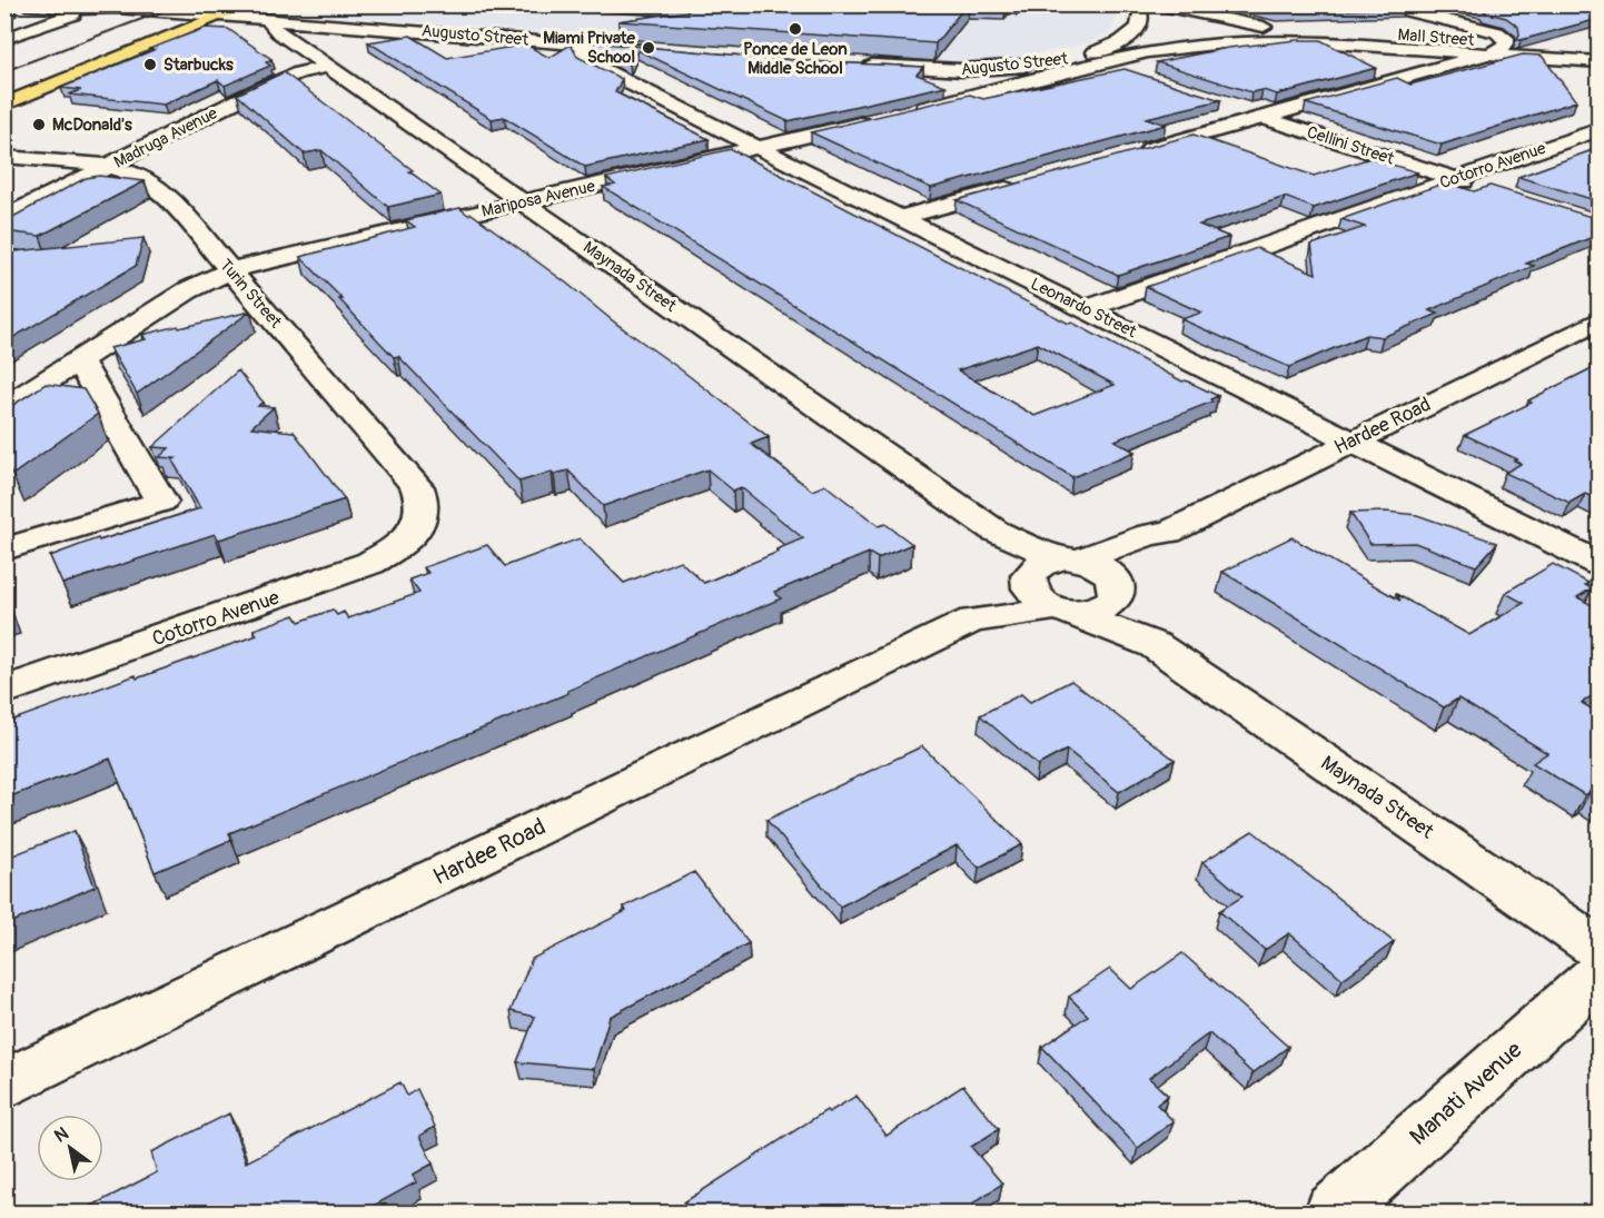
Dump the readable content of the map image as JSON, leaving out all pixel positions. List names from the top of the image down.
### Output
{
  "streets": {
    "street": [
      "Augusto Street",
      "Mall Street",
      "Madruga Avenue",
      "Cellini Street",
      "Cotorro Avenue",
      "Mariposa Avenue",
      "Maynada Street",
      "Turin Street",
      "Leonardo Street",
      "Hardee Road",
      "Manati Avenue"
    ]
  },
  "crossings": [
    ["Augusto Street", "Maynada Street"],
    ["Augusto Street", "Leonardo Street"],
    ["Madruga Avenue", "Maynada Street"],
    ["Madruga Avenue", "Turin Street"],
    ["Cellini Street", "Cotorro Avenue"],
    ["Cotorro Avenue", "Turin Street"],
    ["Cotorro Avenue", "Leonardo Street"],
    ["Mariposa Avenue", "Maynada Street"],
    ["Mariposa Avenue", "Turin Street"],
    ["Mariposa Avenue", "Leonardo Street"],
    ["Maynada Street", "Hardee Road"],
    ["Leonardo Street", "Hardee Road"]
  ],
  "places": [
    "Ponce de Leon Middle School",
    "Miami Private School",
    "Starbucks",
    "McDonald's"
  ],
  "north": "top left"
}
